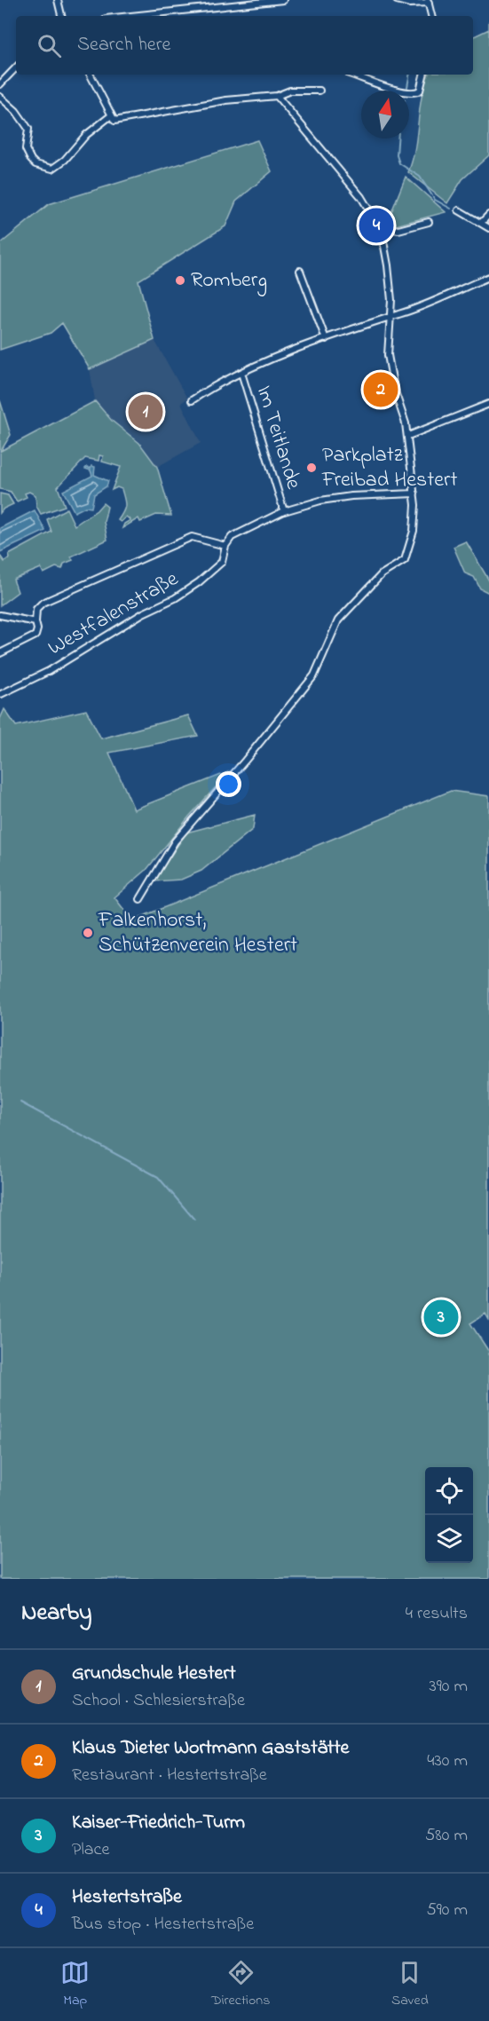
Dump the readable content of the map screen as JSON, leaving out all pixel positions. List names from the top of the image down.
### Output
{
  "streets": {
    "street": ["Im Teitlande", "Westfalenstraße"]
  },
  "crossings": [
    ["Im Teitlande", "Westfalenstraße"]
  ],
  "places": ["Romberg", "Parkplatz Freibad Hestert", "Falkenhorst, Schützenverein Hestert"],
  "north": "top",
  "page": {
    "search": "Search here",
    "pins": [
      "4",
      "2",
      "1",
      "3"
    ],
    "heading": ["Nearby", "4 results"],
    "list": [
      {
        "mark": "1",
        "name": "Grundschule Hestert",
        "note": "School · Schlesierstraße",
        "value": "390 m"
      },
      {
        "mark": "2",
        "name": "Klaus Dieter Wortmann Gaststätte",
        "note": "Restaurant · Hestertstraße",
        "value": "430 m"
      },
      {
        "mark": "3",
        "name": "Kaiser-Friedrich-Turm",
        "note": "Place",
        "value": "580 m"
      },
      {
        "mark": "4",
        "name": "Hestertstraße",
        "note": "Bus stop · Hestertstraße",
        "value": "590 m"
      }
    ],
    "nav": ["Map", "Directions", "Saved"]
  }
}
